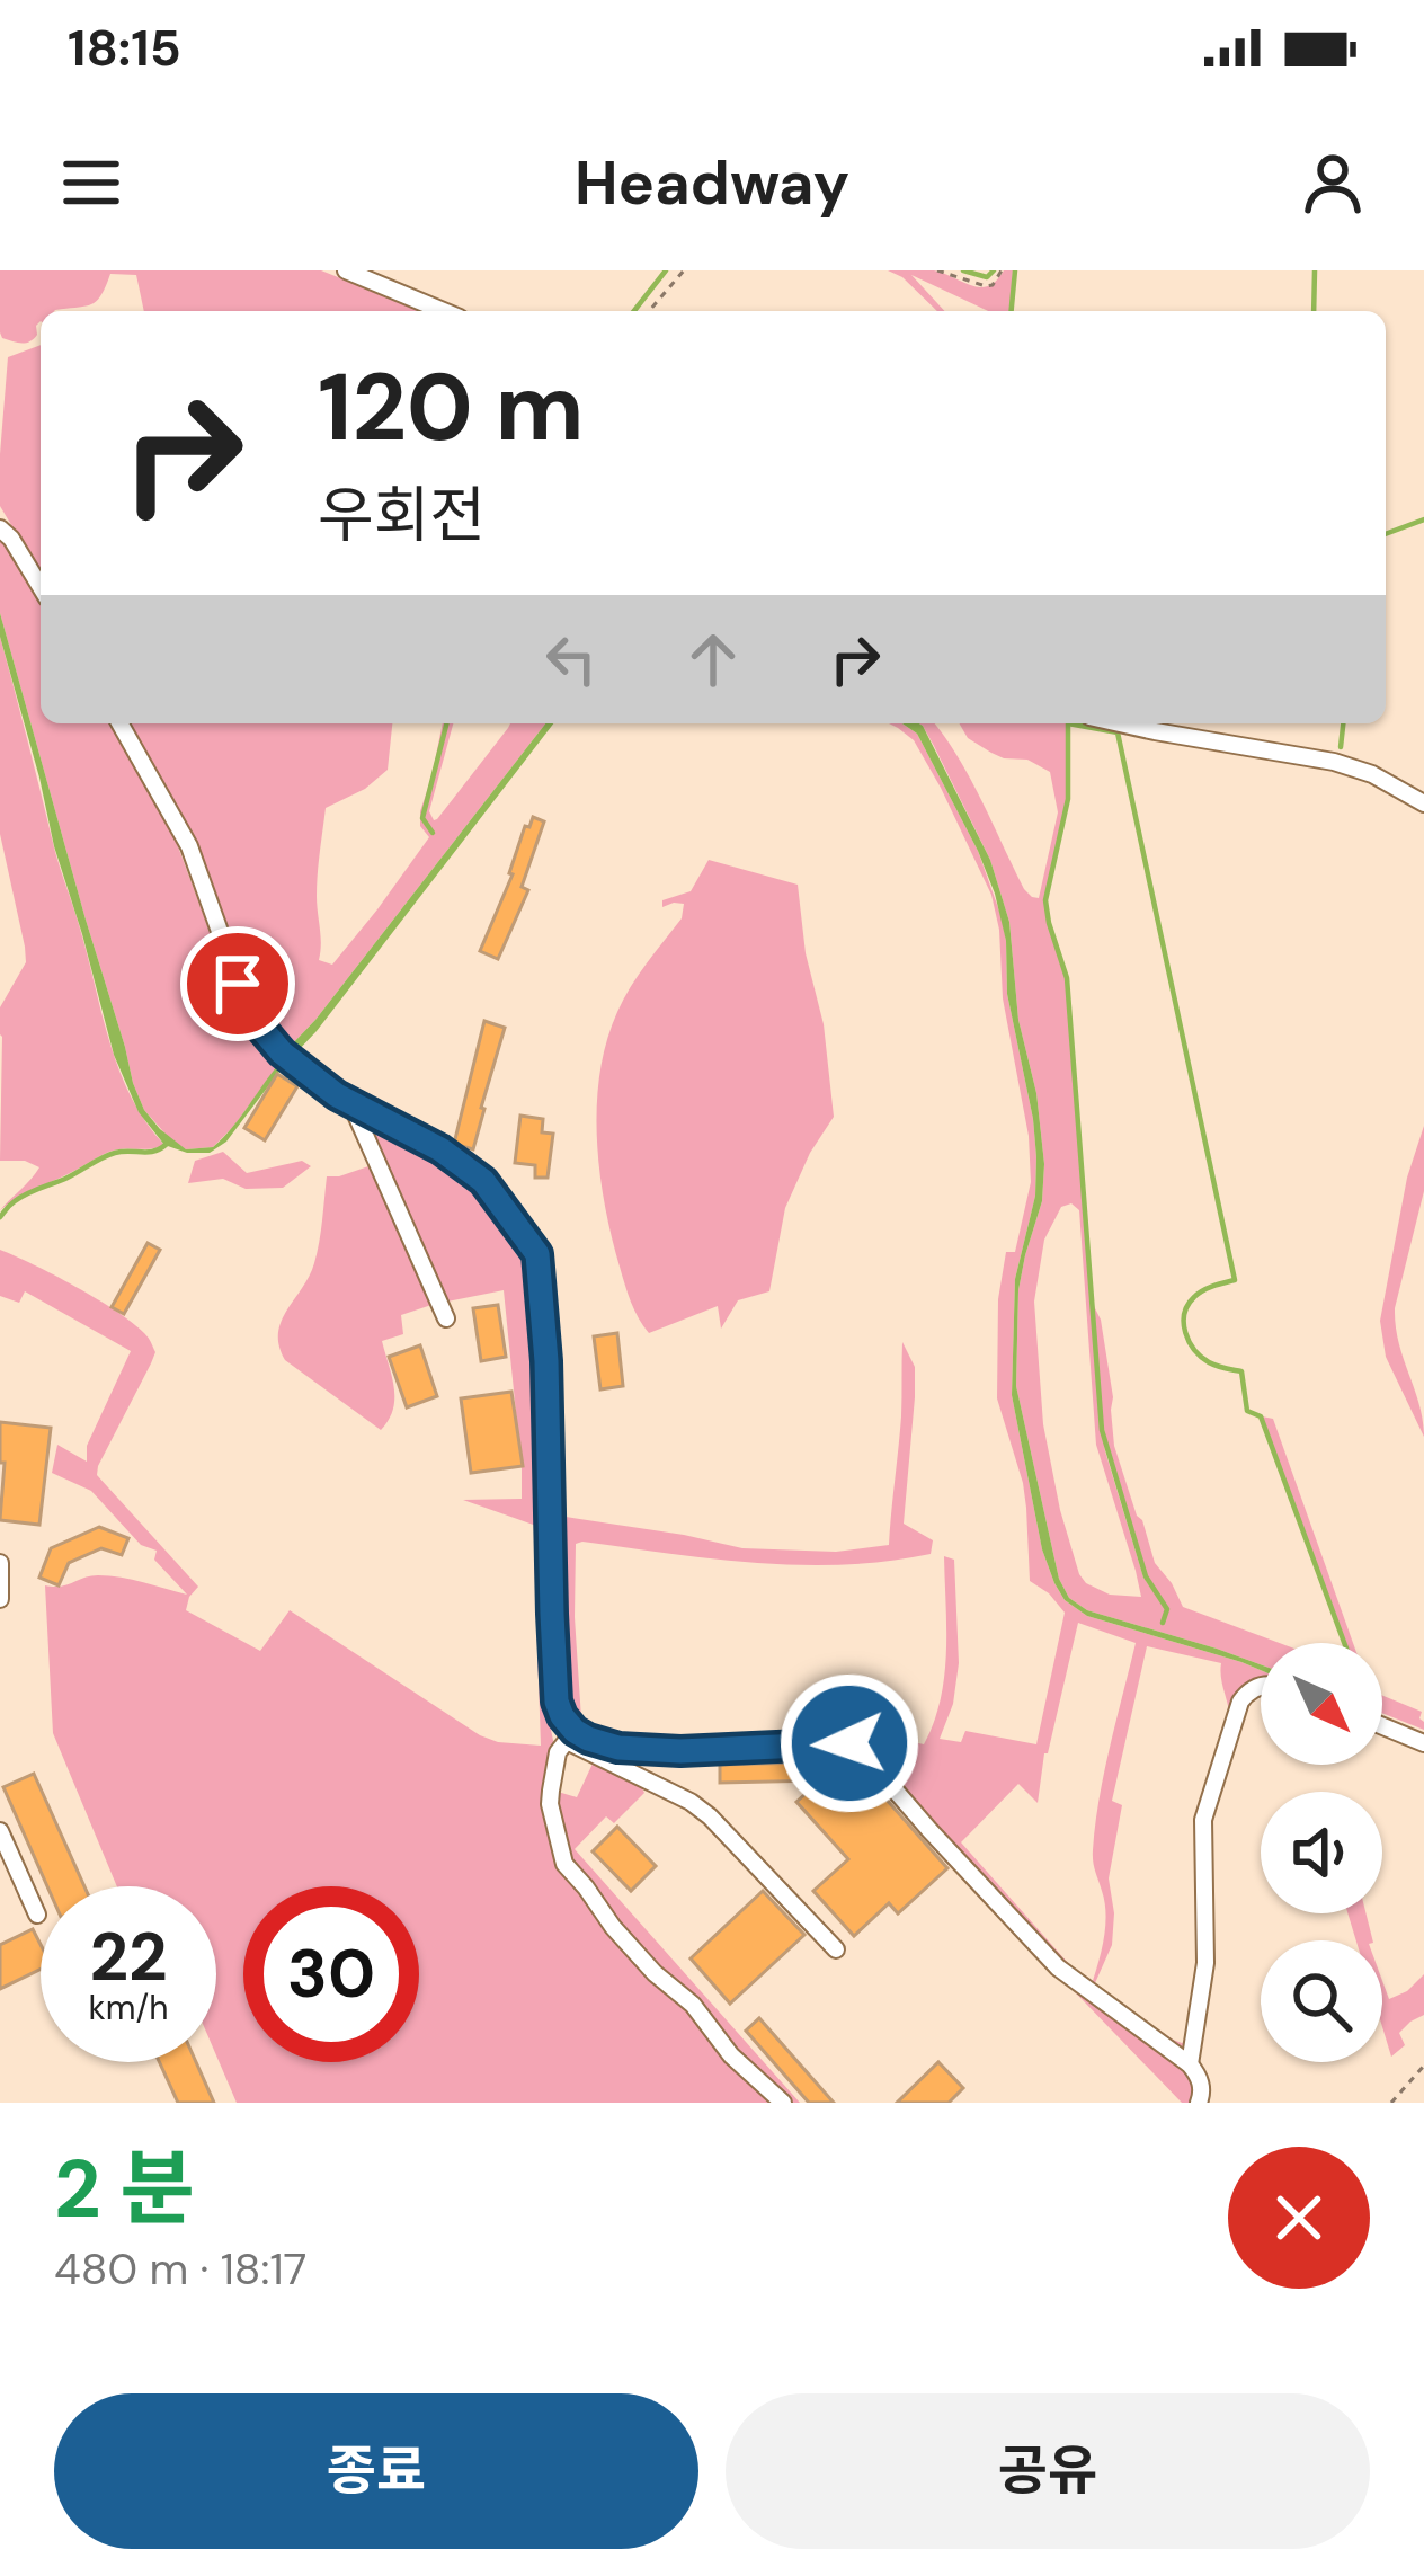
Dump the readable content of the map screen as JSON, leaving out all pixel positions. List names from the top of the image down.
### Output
{
  "north": "bottom right",
  "page": {
    "status": "18:15",
    "header": "Headway",
    "turn": ["120 m", "우회전"],
    "speed": "22 km/h",
    "limit": "30",
    "heading": ["2 분", "480 m · 18:17"],
    "buttons": ["종료", "공유"]
  }
}
